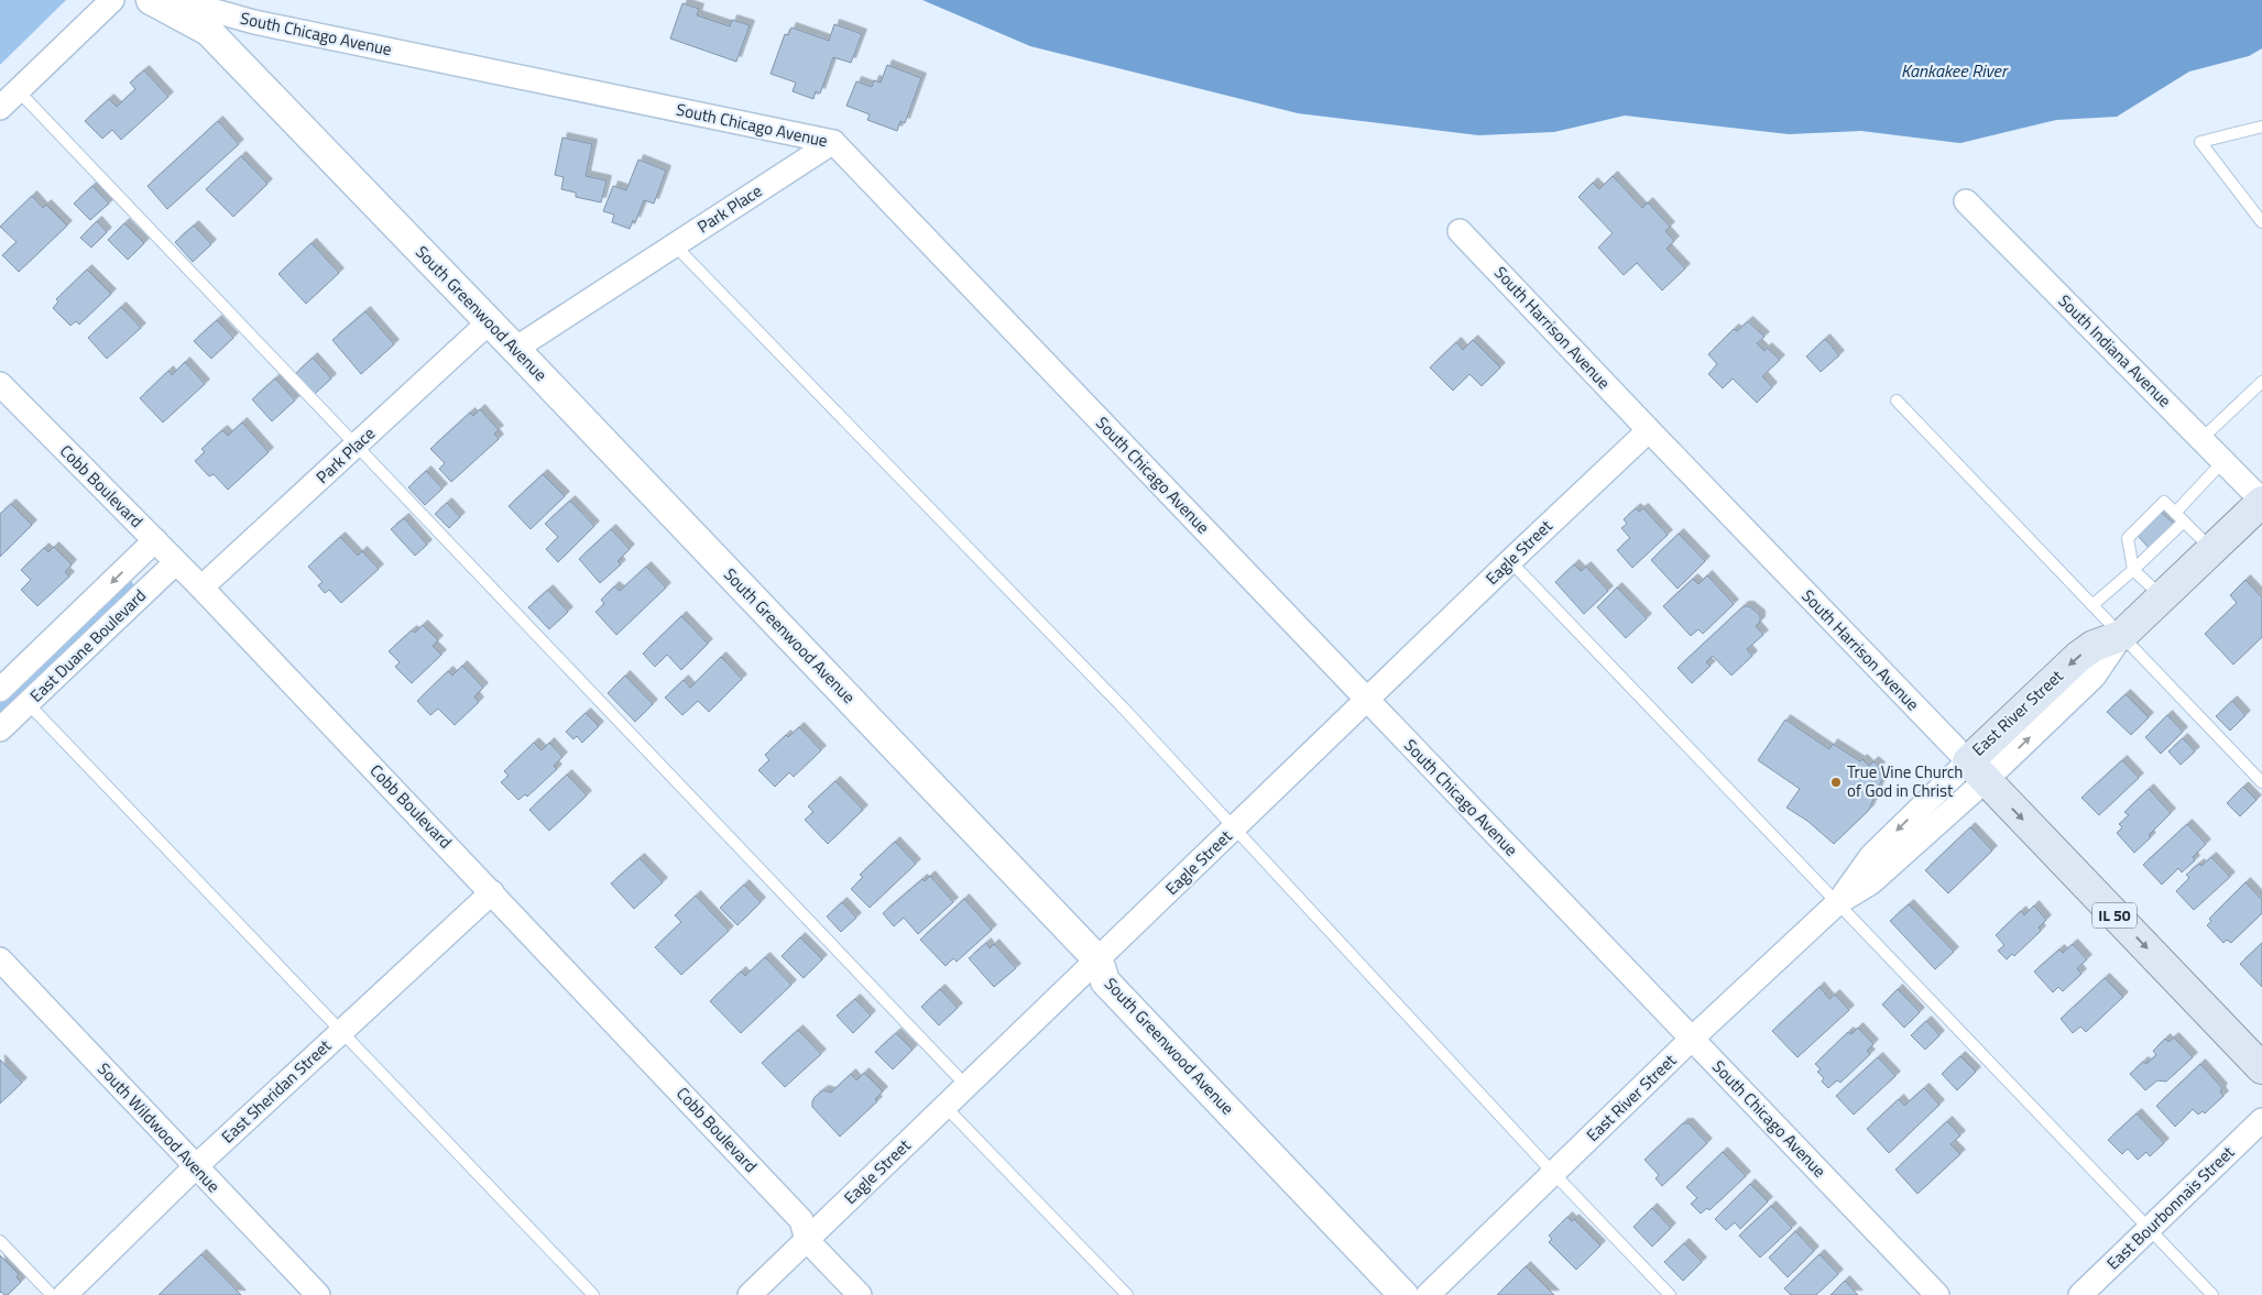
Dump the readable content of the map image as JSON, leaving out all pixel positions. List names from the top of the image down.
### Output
{
  "streets": {
    "main road": ["South Harrison Avenue", "East River Street", "IL 50"],
    "street": [
      "South Chicago Avenue",
      "Park Place",
      "South Greenwood Avenue",
      "South Indiana Avenue",
      "Cobb Boulevard",
      "Eagle Street",
      "East Duane Boulevard",
      "East Sheridan Street",
      "South Wildwood Avenue",
      "East Bourbonnais Street"
    ]
  },
  "crossings": [
    ["South Chicago Avenue", "Park Place"],
    ["South Chicago Avenue", "Eagle Street"],
    ["South Chicago Avenue", "East River Street"],
    ["Park Place", "South Greenwood Avenue"],
    ["Park Place", "Cobb Boulevard"],
    ["South Greenwood Avenue", "Eagle Street"],
    ["South Harrison Avenue", "Eagle Street"],
    ["South Harrison Avenue", "East River Street"],
    ["South Indiana Avenue", "East River Street"],
    ["Cobb Boulevard", "Eagle Street"],
    ["Cobb Boulevard", "East Duane Boulevard"],
    ["Cobb Boulevard", "East Sheridan Street"],
    ["East Sheridan Street", "South Wildwood Avenue"]
  ],
  "one_way": ["South Harrison Avenue"],
  "water": ["Kankakee River"],
  "places": ["True Vine Church of God in Christ"]
}
